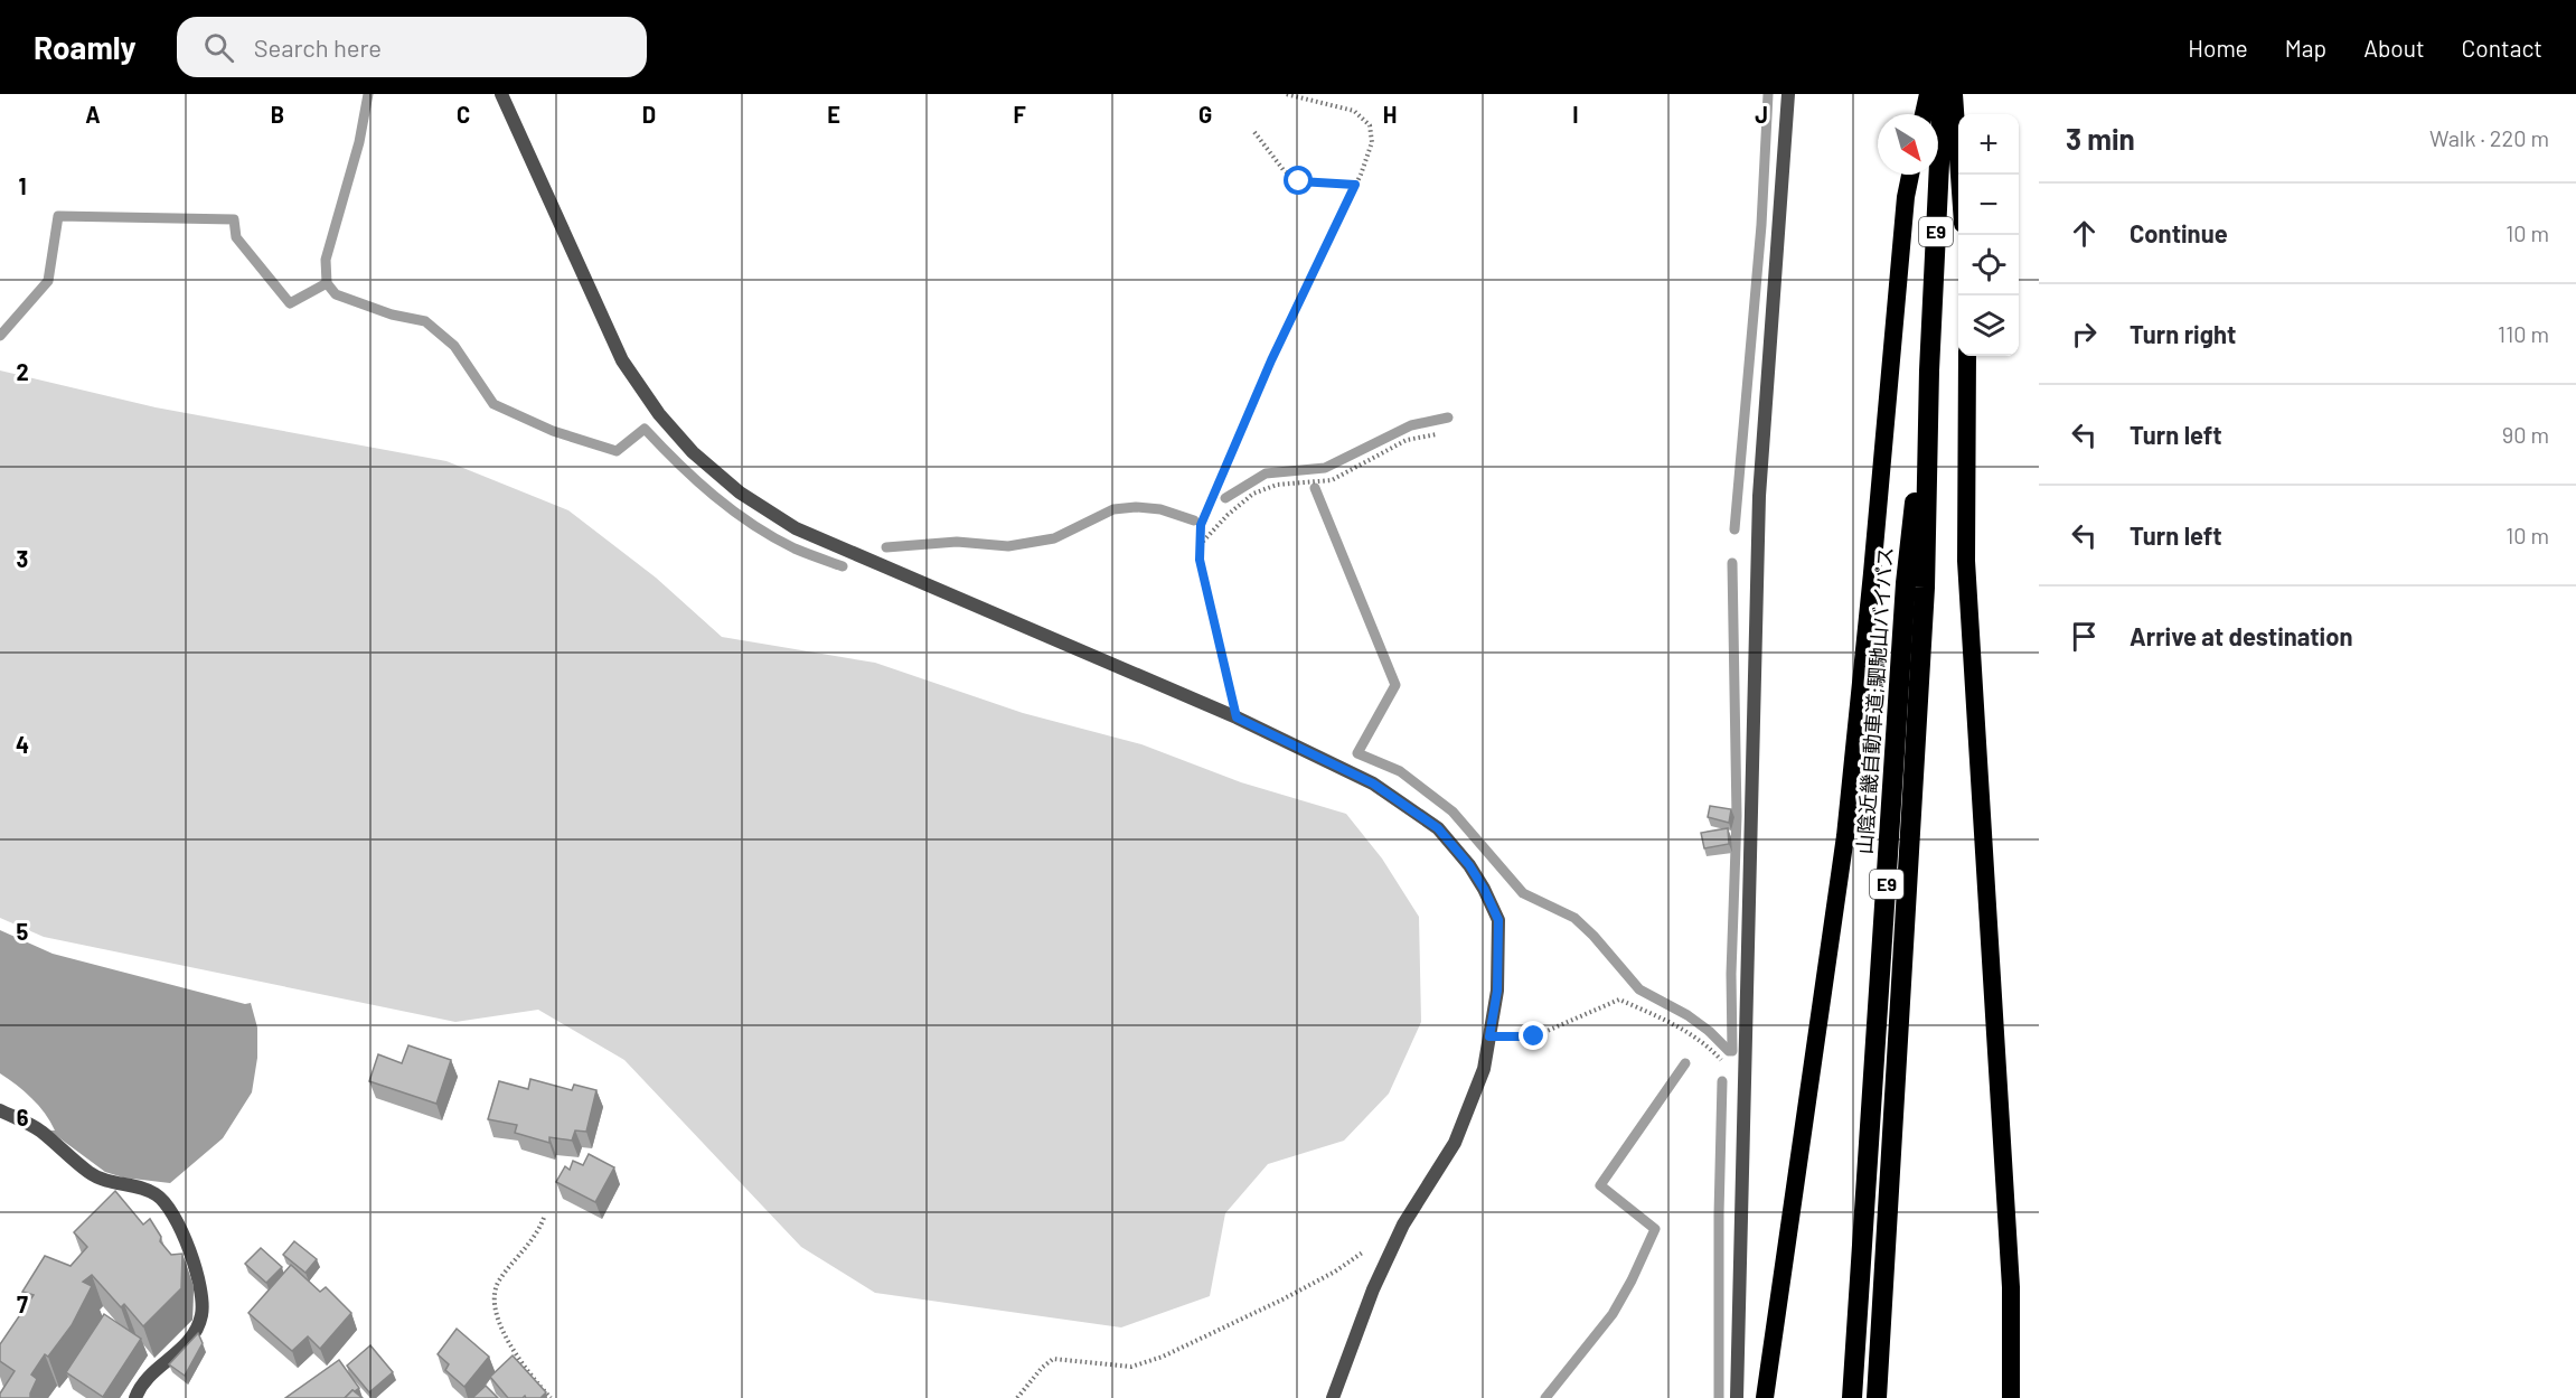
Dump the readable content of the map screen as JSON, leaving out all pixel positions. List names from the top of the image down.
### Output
{
  "streets": {
    "highway": ["E9", "山陰近畿自動車道;駟馳山バイパス"]
  },
  "north": "bottom right",
  "page": {
    "header": "Roamly",
    "search": "Search here",
    "nav": [
      "Home",
      "Map",
      "About",
      "Contact"
    ],
    "heading": ["3 min", "Walk · 220 m"],
    "map_buttons": ["+", "−"],
    "list": [
      ["Continue", "10 m"],
      ["Turn right", "110 m"],
      ["Turn left", "90 m"],
      ["Turn left", "10 m"],
      "Arrive at destination"
    ]
  },
  "grid": {
    "columns": [
      "A",
      "B",
      "C",
      "D",
      "E",
      "F",
      "G",
      "H",
      "I",
      "J"
    ],
    "rows": [
      "1",
      "2",
      "3",
      "4",
      "5",
      "6",
      "7"
    ]
  }
}
